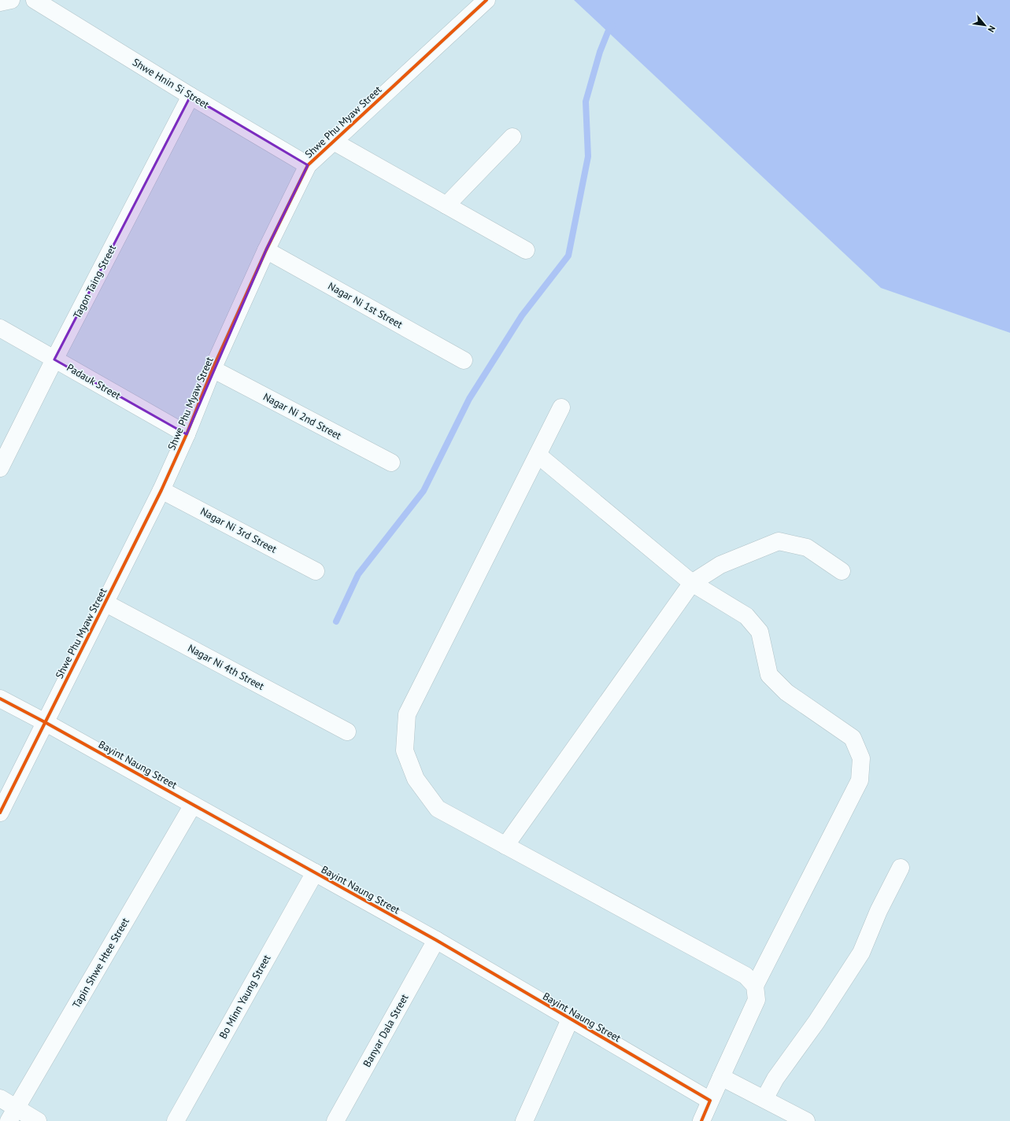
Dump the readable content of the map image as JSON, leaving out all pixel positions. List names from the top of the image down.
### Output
{
  "streets": {
    "street": [
      "Shwe Hnin Si Street",
      "Shwe Phu Myaw Street",
      "Tagon Taing Street",
      "Nagar Ni 1st Street",
      "Padauk Street",
      "Nagar Ni 2nd Street",
      "Nagar Ni 3rd Street",
      "Nagar Ni 4th Street",
      "Bayint Naung Street",
      "Tapin Shwe Htee Street",
      "Bo Minn Yaung Street",
      "Banyar Dala Street"
    ]
  },
  "crossings": [
    ["Shwe Hnin Si Street", "Shwe Phu Myaw Street"],
    ["Shwe Hnin Si Street", "Tagon Taing Street"],
    ["Shwe Phu Myaw Street", "Nagar Ni 1st Street"],
    ["Shwe Phu Myaw Street", "Padauk Street"],
    ["Shwe Phu Myaw Street", "Nagar Ni 2nd Street"],
    ["Shwe Phu Myaw Street", "Nagar Ni 3rd Street"],
    ["Shwe Phu Myaw Street", "Nagar Ni 4th Street"],
    ["Shwe Phu Myaw Street", "Bayint Naung Street"],
    ["Tagon Taing Street", "Padauk Street"],
    ["Bayint Naung Street", "Tapin Shwe Htee Street"],
    ["Bayint Naung Street", "Bo Minn Yaung Street"],
    ["Bayint Naung Street", "Banyar Dala Street"]
  ],
  "north": "bottom right"
}
